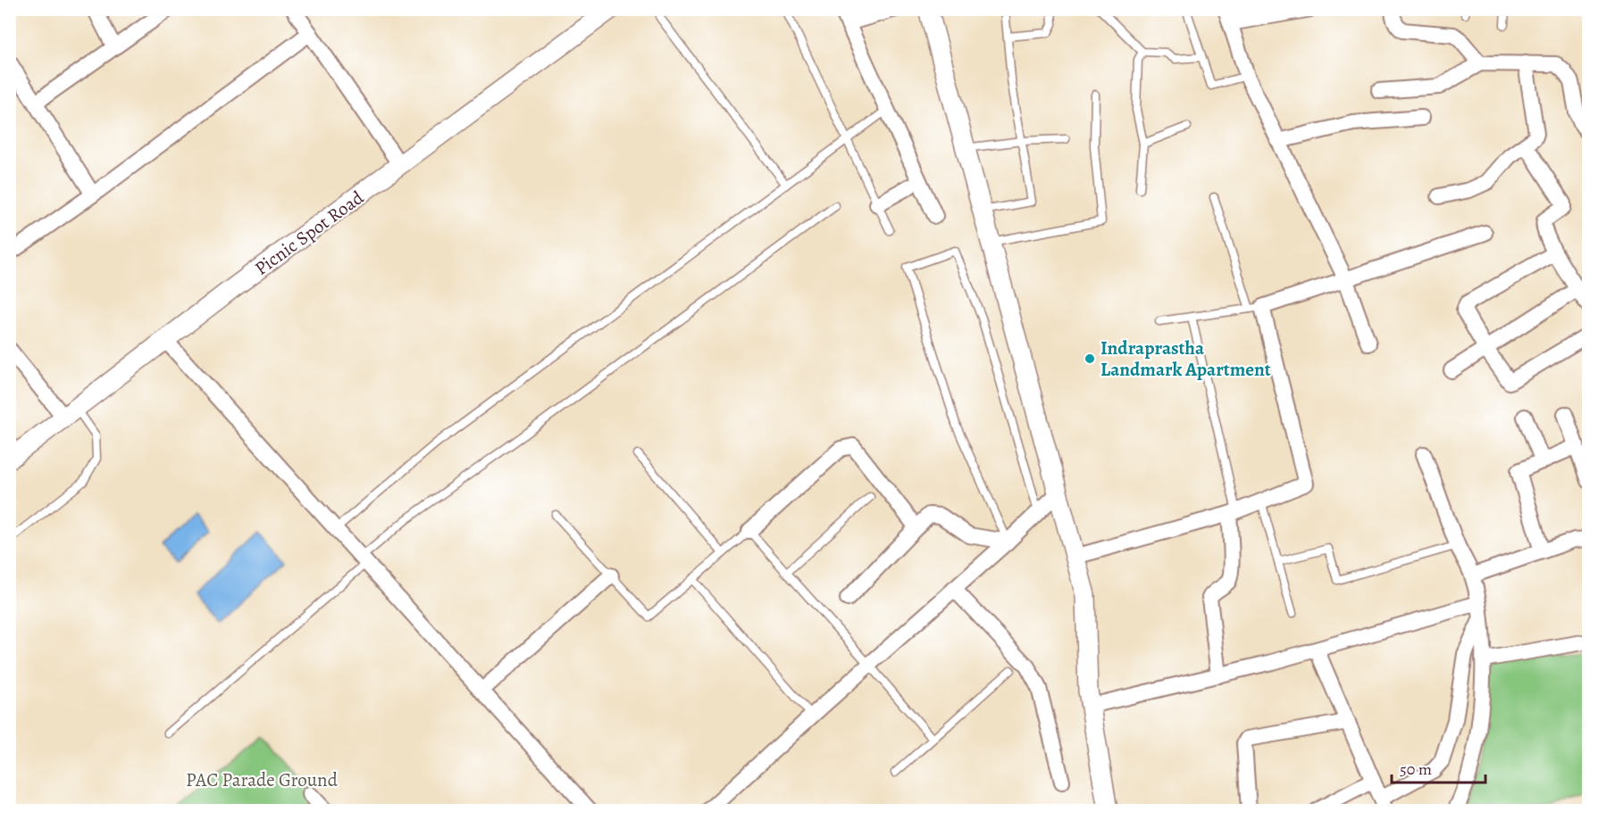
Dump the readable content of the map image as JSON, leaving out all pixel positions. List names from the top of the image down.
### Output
{
  "streets": {
    "street": ["Picnic Spot Road"]
  },
  "parks": ["PAC Parade Ground"],
  "places": ["Indraprastha Landmark Apartment"],
  "scale_bar": "50 m"
}
